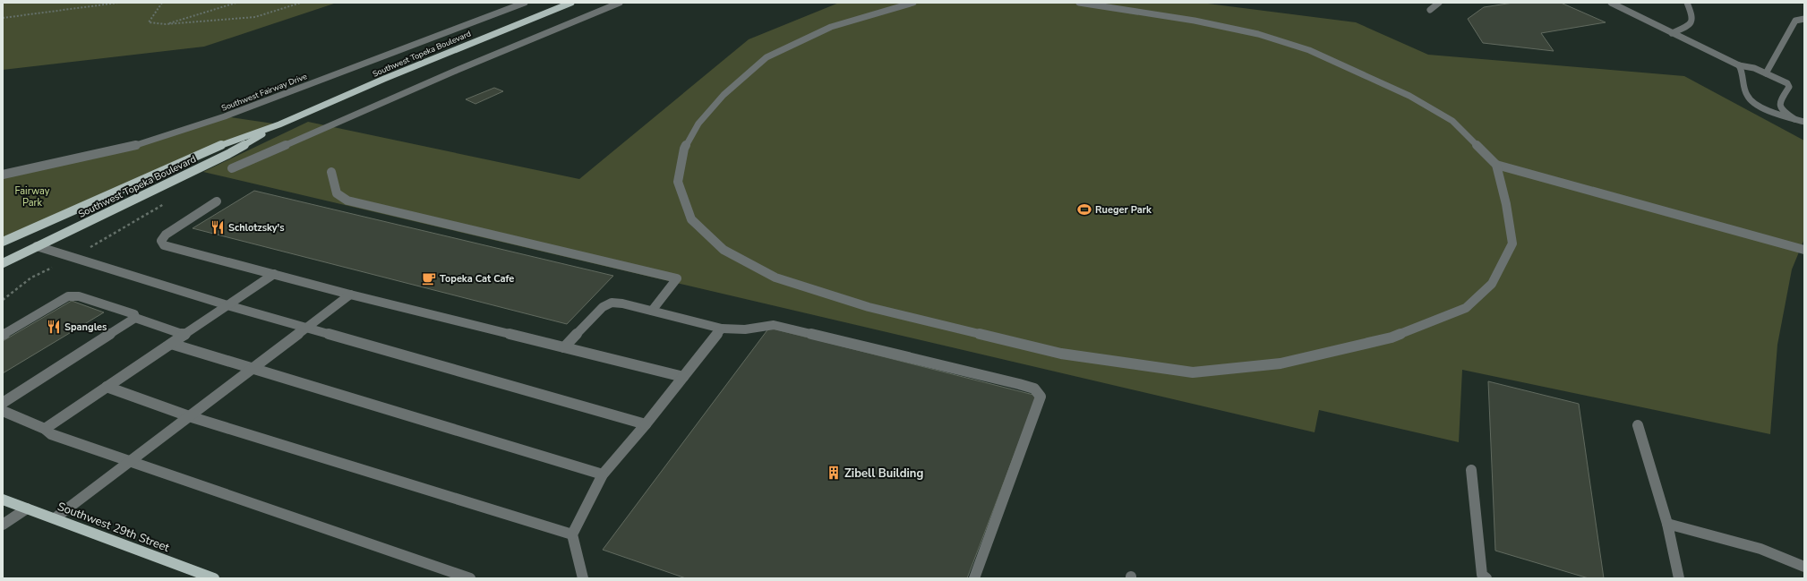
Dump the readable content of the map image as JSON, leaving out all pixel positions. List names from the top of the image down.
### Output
{
  "streets": {
    "main road": ["Southwest Topeka Boulevard", "Southwest 29th Street"],
    "street": ["Southwest Fairway Drive"]
  },
  "parks": ["Fairway Park"],
  "places": {
    "sports": ["Rueger Park"],
    "restaurant": ["Schlotzsky's", "Spangles"],
    "cafe": ["Topeka Cat Cafe"],
    "building": ["Zibell Building"]
  }
}
